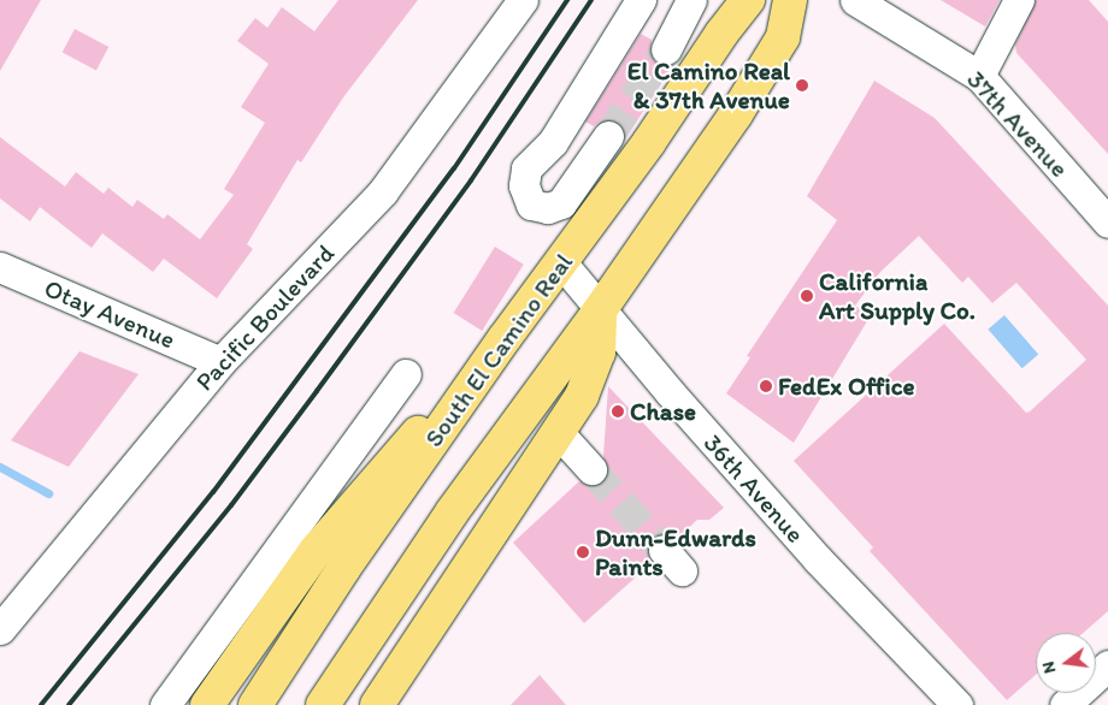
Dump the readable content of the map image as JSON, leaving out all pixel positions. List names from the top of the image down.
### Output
{
  "streets": {
    "main road": ["South El Camino Real"],
    "street": [
      "37th Avenue",
      "Otay Avenue",
      "Pacific Boulevard",
      "36th Avenue"
    ]
  },
  "crossings": [
    ["Otay Avenue", "Pacific Boulevard"],
    ["South El Camino Real", "36th Avenue"]
  ],
  "places": [
    "El Camino Real & 37th Avenue",
    "California Art Supply Co.",
    "FedEx Office",
    "Chase",
    "Dunn-Edwards Paints"
  ],
  "north": "left"
}
